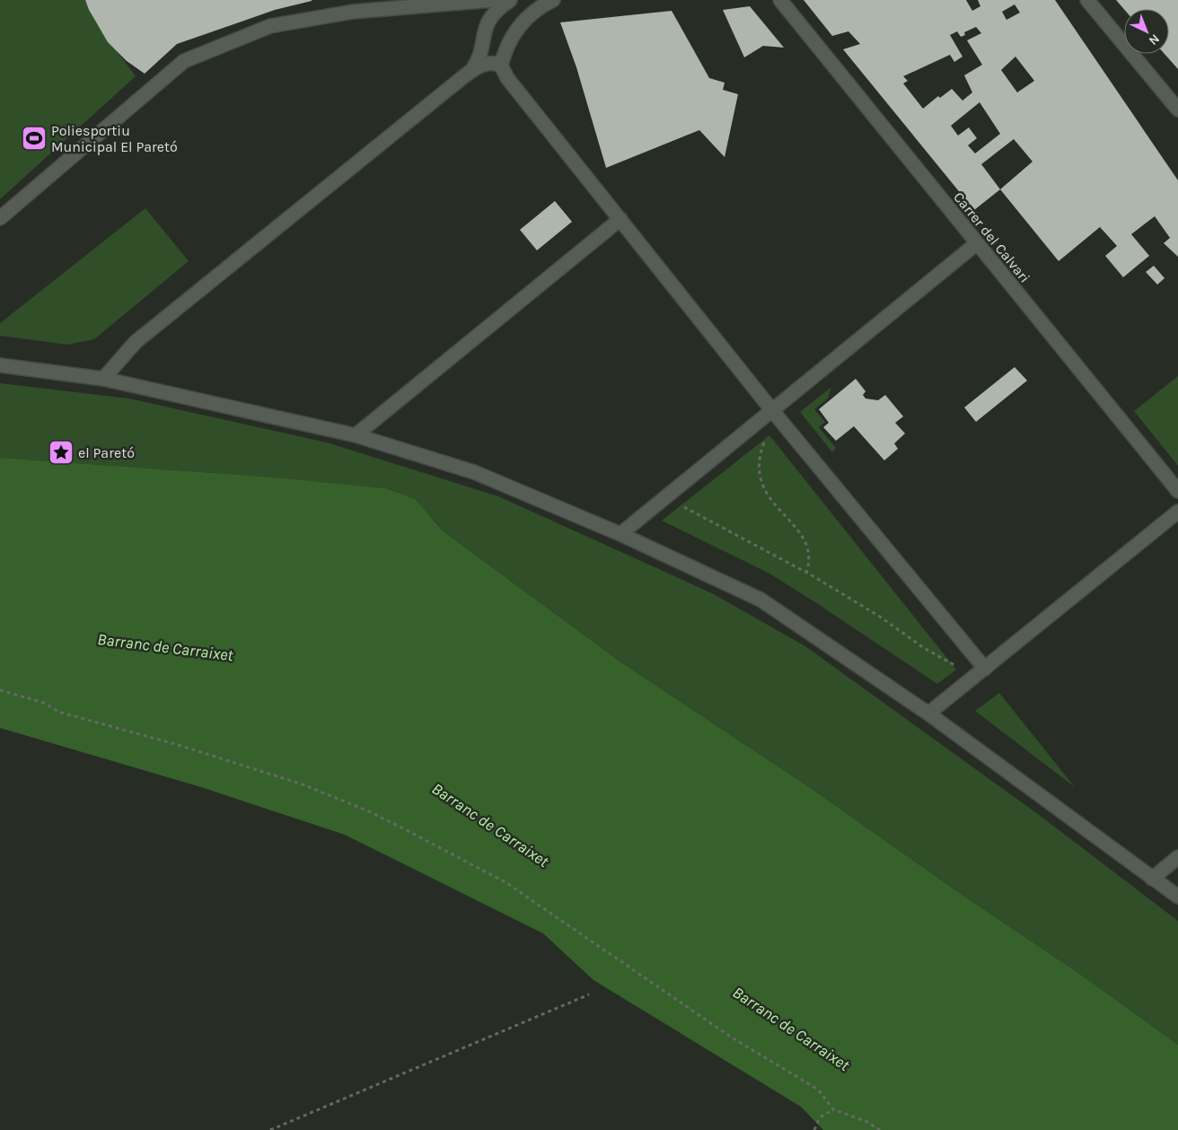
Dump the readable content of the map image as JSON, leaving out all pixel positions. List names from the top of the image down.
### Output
{
  "streets": {
    "street": ["Carrer del Calvari"]
  },
  "water": ["Barranc de Carraixet"],
  "places": {
    "sports": ["Poliesportiu Municipal El Paretó"],
    "place": ["el Paretó"]
  },
  "north": "bottom right"
}
